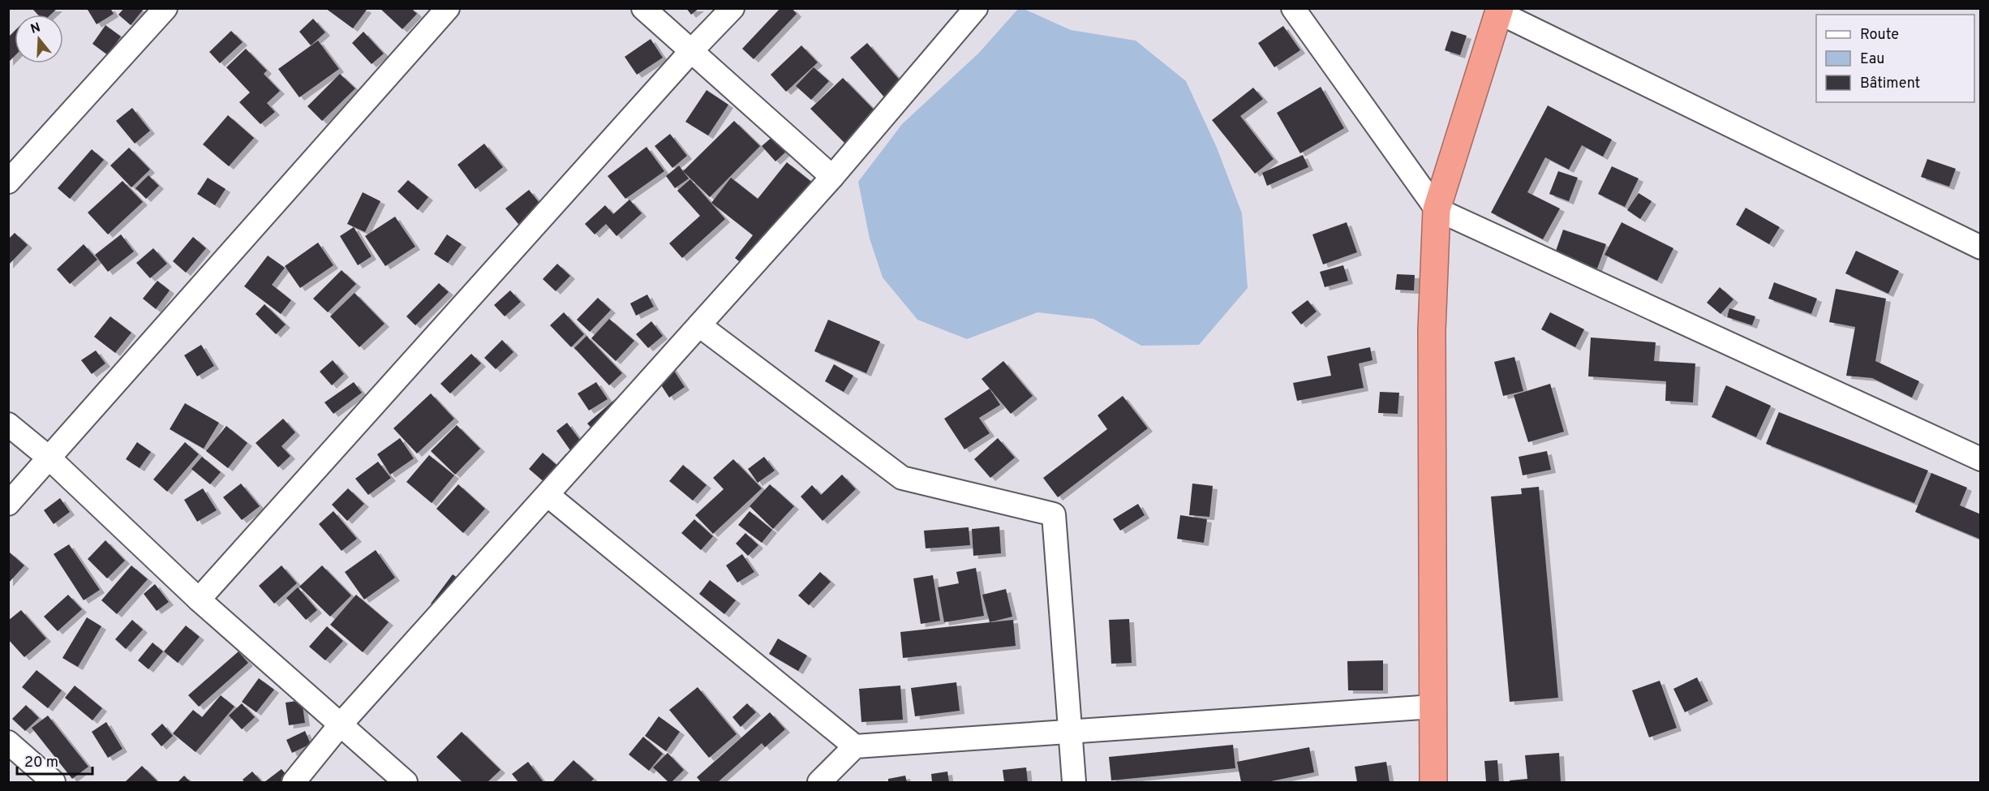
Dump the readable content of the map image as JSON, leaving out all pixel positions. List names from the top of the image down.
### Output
{
  "legend": ["Route", "Eau", "Bâtiment"],
  "scale_bar": "20 m",
  "north": "top"
}
